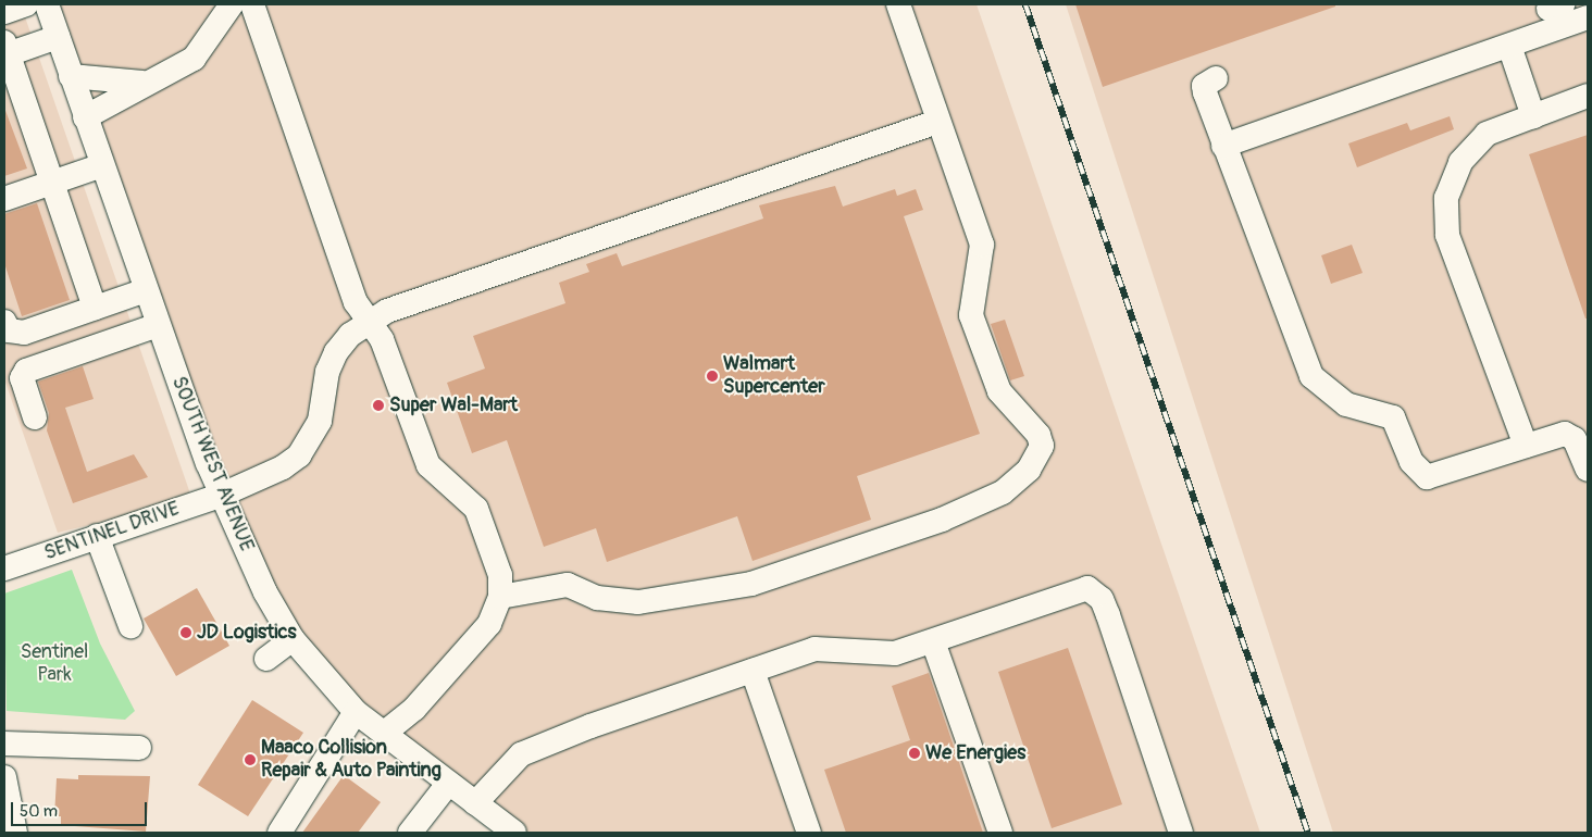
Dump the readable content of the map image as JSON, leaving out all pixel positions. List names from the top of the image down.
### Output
{
  "streets": {
    "street": ["SOUTH WEST AVENUE", "SENTINEL DRIVE"]
  },
  "crossings": [
    ["SOUTH WEST AVENUE", "SENTINEL DRIVE"]
  ],
  "parks": ["Sentinel Park"],
  "places": [
    "Walmart Supercenter",
    "Super Wal-Mart",
    "JD Logistics",
    "We Energies",
    "Maaco Collision Repair & Auto Painting"
  ],
  "scale_bar": "50 m"
}
